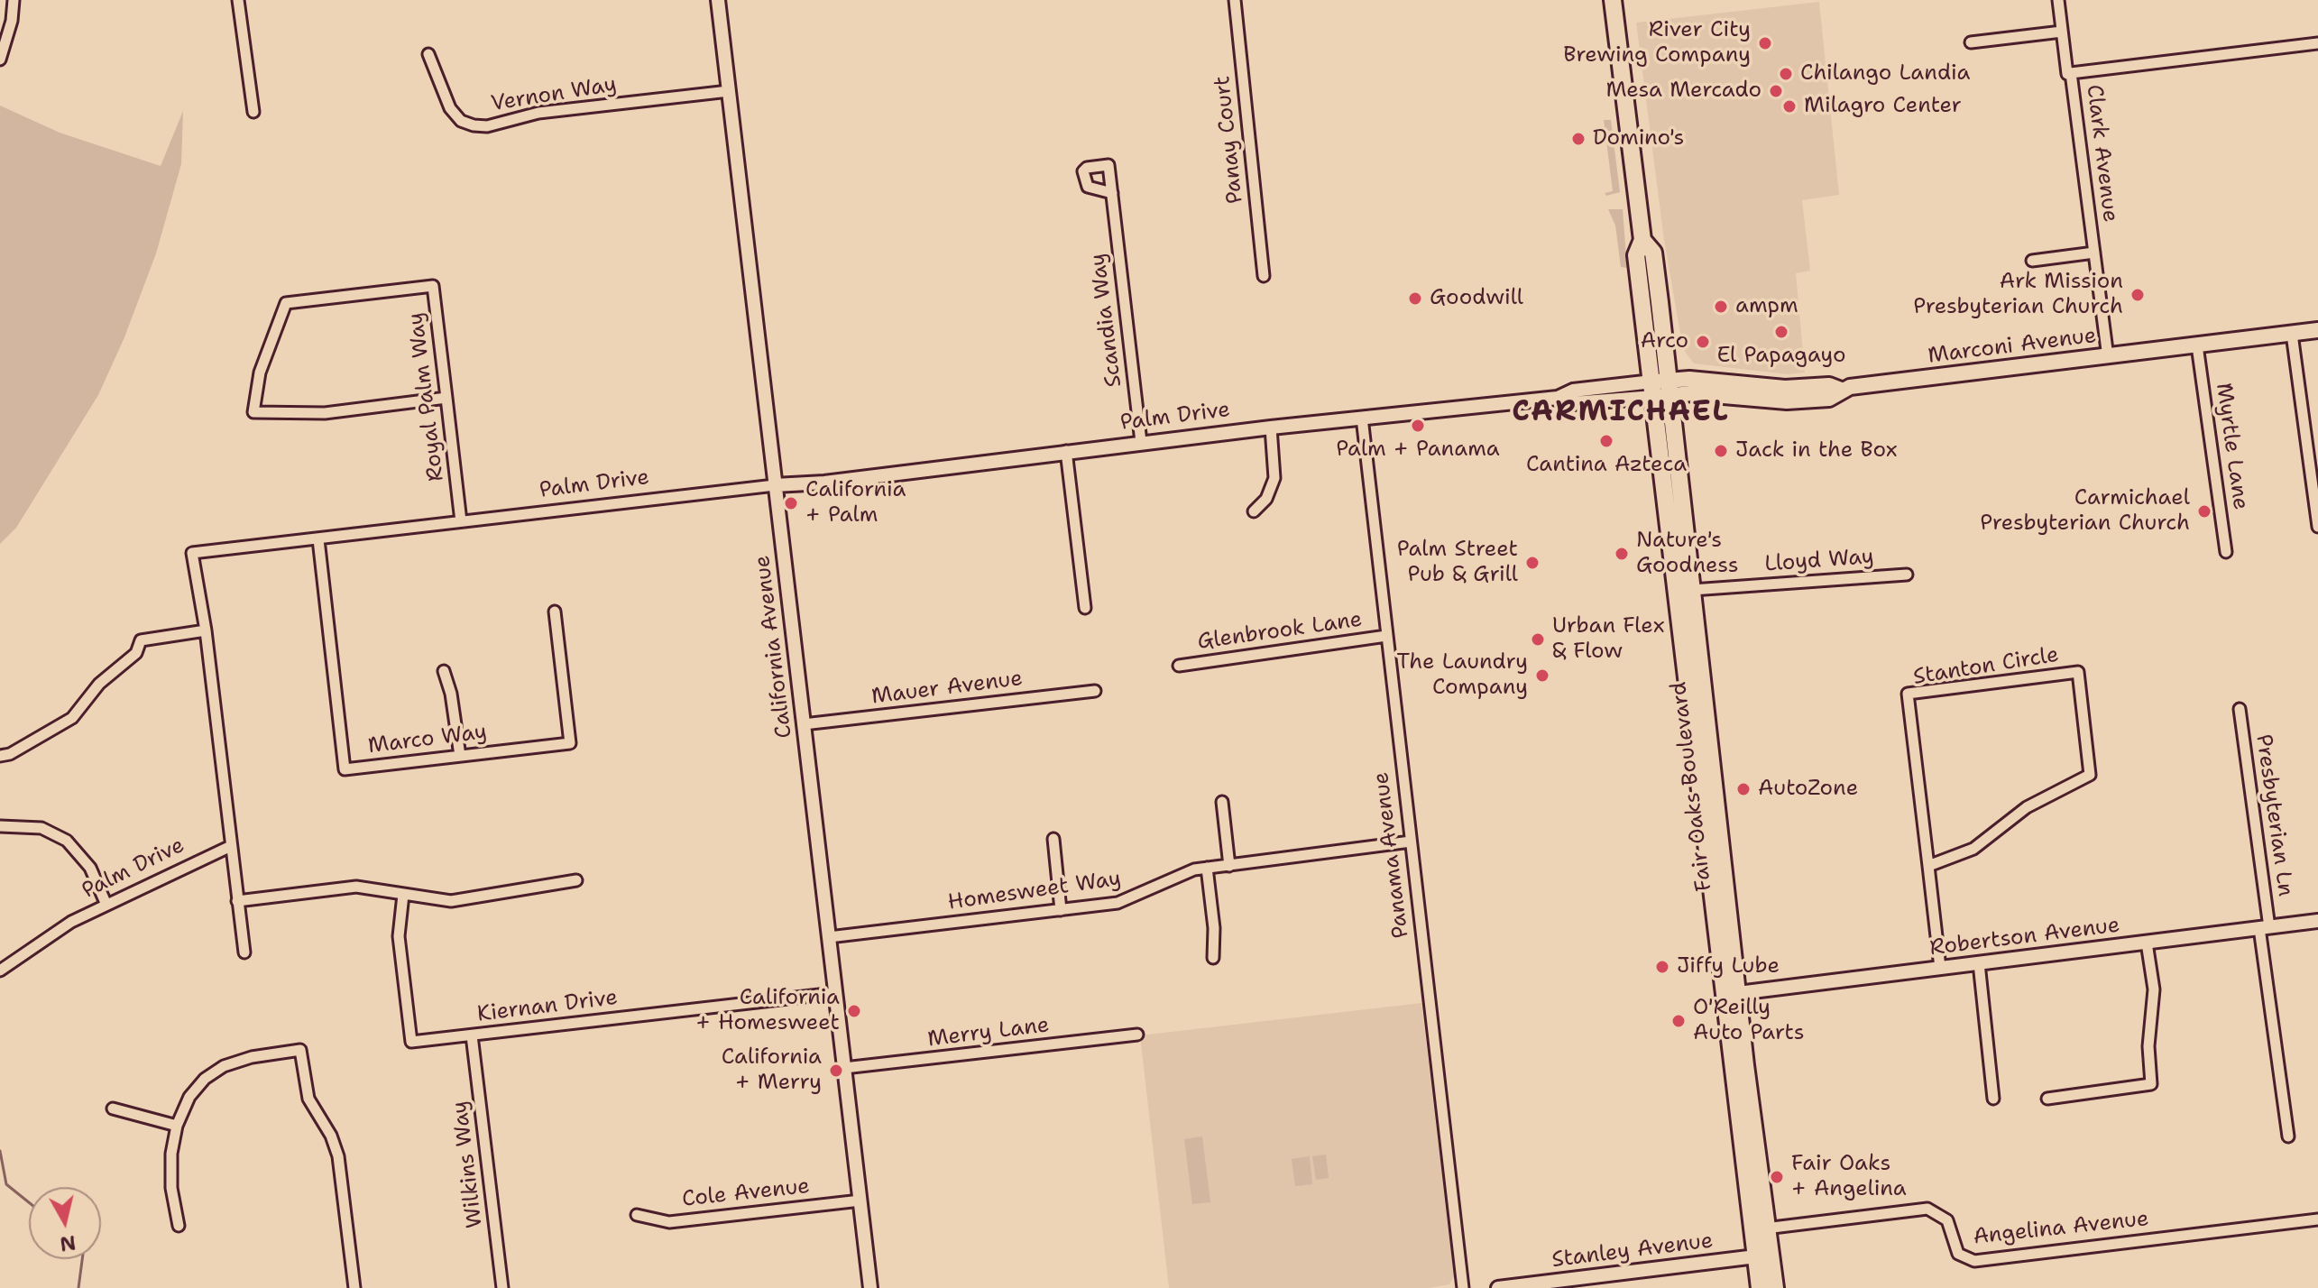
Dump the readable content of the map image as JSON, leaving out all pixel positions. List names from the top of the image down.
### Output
{
  "streets": {
    "main road": ["Marconi Avenue", "Fair Oaks Boulevard"],
    "street": [
      "Vernon Way",
      "Panay Court",
      "Clark Avenue",
      "Scandia Way",
      "Royal Palm Way",
      "Palm Drive",
      "Myrtle Lane",
      "Lloyd Way",
      "Glenbrook Lane",
      "California Avenue",
      "Stanton Circle",
      "Mauer Avenue",
      "Marco Way",
      "Presbyterian Ln",
      "Panama Avenue",
      "Homesweet Way",
      "Robertson Avenue",
      "Kiernan Drive",
      "Merry Lane",
      "Wilkins Way",
      "Cole Avenue",
      "Angelina Avenue",
      "Stanley Avenue"
    ]
  },
  "crossings": [
    ["Vernon Way", "California Avenue"],
    ["Clark Avenue", "Marconi Avenue"],
    ["Scandia Way", "Palm Drive"],
    ["Marconi Avenue", "Palm Drive"],
    ["Marconi Avenue", "Myrtle Lane"],
    ["Marconi Avenue", "Fair Oaks Boulevard"],
    ["Royal Palm Way", "Palm Drive"],
    ["Palm Drive", "California Avenue"],
    ["Palm Drive", "Marco Way"],
    ["Palm Drive", "Fair Oaks Boulevard"],
    ["Palm Drive", "Panama Avenue"],
    ["Lloyd Way", "Fair Oaks Boulevard"],
    ["Glenbrook Lane", "Panama Avenue"],
    ["California Avenue", "Mauer Avenue"],
    ["California Avenue", "Homesweet Way"],
    ["California Avenue", "Kiernan Drive"],
    ["California Avenue", "Merry Lane"],
    ["California Avenue", "Cole Avenue"],
    ["Stanton Circle", "Robertson Avenue"],
    ["Fair Oaks Boulevard", "Robertson Avenue"],
    ["Fair Oaks Boulevard", "Angelina Avenue"],
    ["Fair Oaks Boulevard", "Stanley Avenue"],
    ["Presbyterian Ln", "Robertson Avenue"],
    ["Panama Avenue", "Homesweet Way"],
    ["Kiernan Drive", "Wilkins Way"]
  ],
  "districts": ["CARMICHAEL"],
  "places": [
    "River City Brewing Company",
    "Chilango Landia",
    "Mesa Mercado",
    "Milagro Center",
    "Domino's",
    "Ark Mission Presbyterian Church",
    "Goodwill",
    "ampm",
    "El Papagayo",
    "Arco",
    "Palm + Panama",
    "Cantina Azteca",
    "Jack in the Box",
    "California + Palm",
    "Carmichael Presbyterian Church",
    "Nature's Goodness",
    "Palm Street Pub & Grill",
    "Urban Flex & Flow",
    "The Laundry Company",
    "AutoZone",
    "Jiffy Lube",
    "California + Homesweet",
    "O'Reilly Auto Parts",
    "California + Merry",
    "Fair Oaks + Angelina"
  ],
  "north": "bottom"
}
